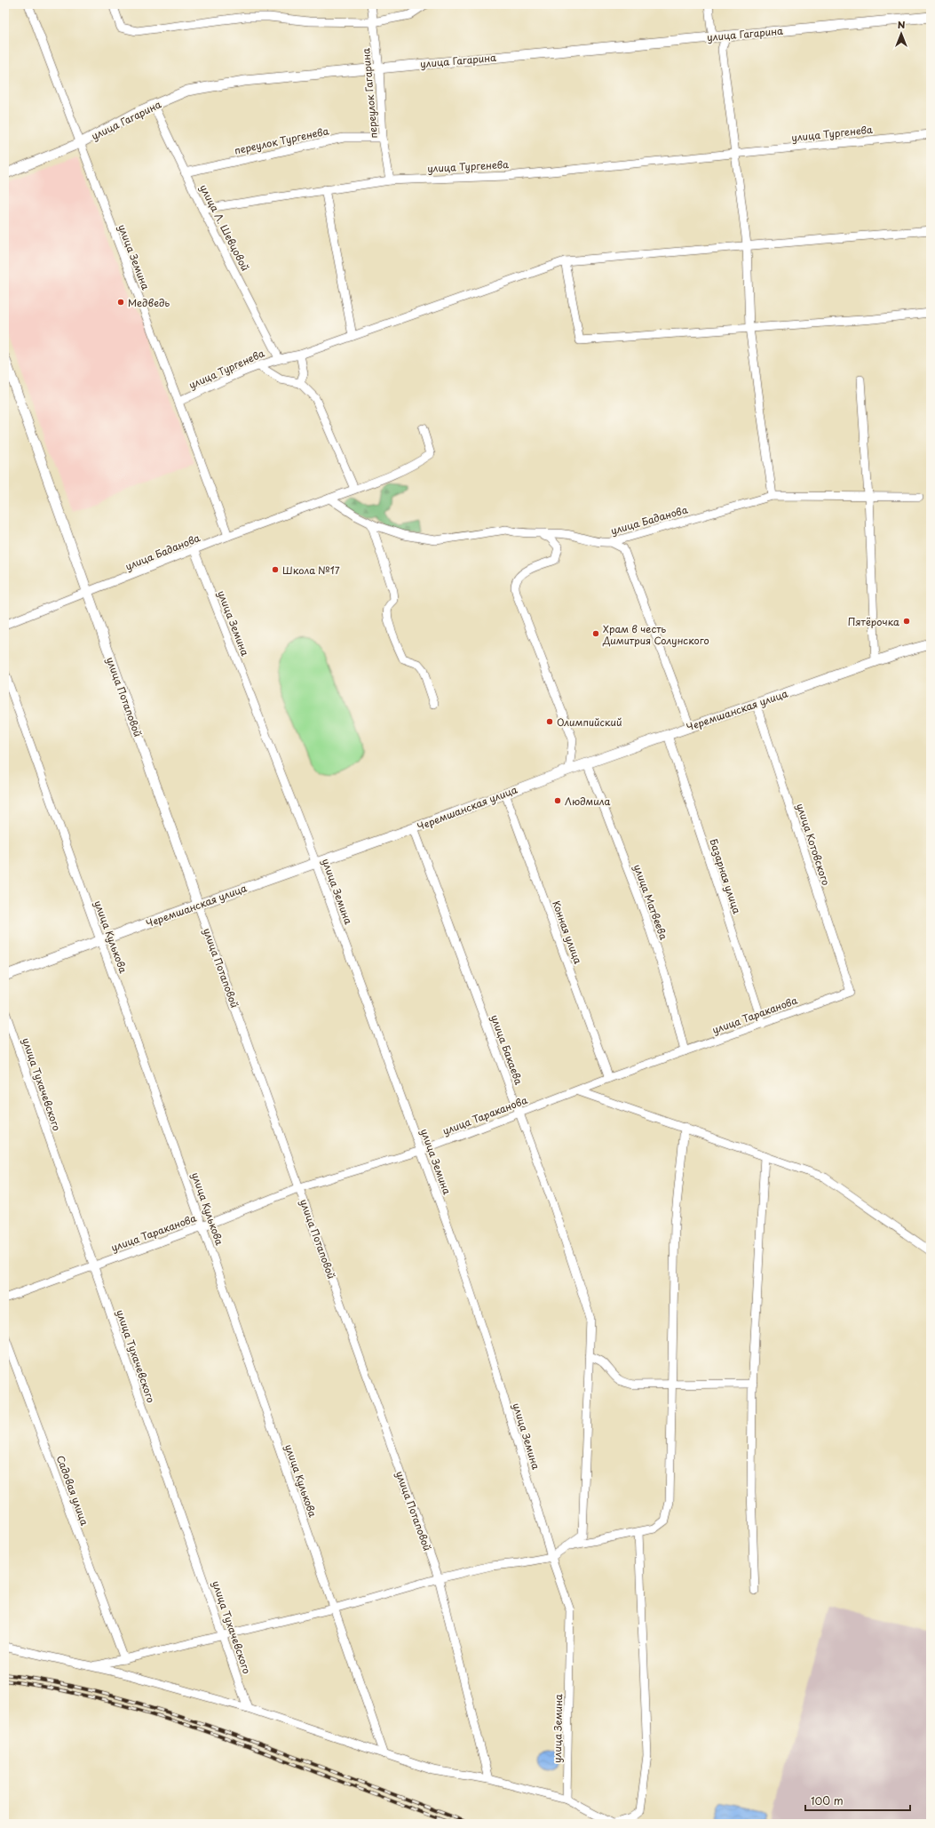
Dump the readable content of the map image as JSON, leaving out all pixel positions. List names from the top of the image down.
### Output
{
  "streets": {
    "main road": ["улица Гагарина", "улица Потаповой", "Черемшанская улица"],
    "street": [
      "переулок Гагарина",
      "улица Тургенева",
      "переулок Тургенева",
      "улица Л. Шевцовой",
      "улица Земина",
      "улица Баданова",
      "улица Котовского",
      "Базарная улица",
      "улица Матвеева",
      "Конная улица",
      "улица Кулькова",
      "улица Тараканова",
      "улица Бакаева",
      "улица Тухачевского",
      "Садовая улица"
    ]
  },
  "crossings": [
    ["улица Гагарина", "переулок Гагарина"],
    ["улица Гагарина", "улица Л. Шевцовой"],
    ["улица Гагарина", "улица Земина"],
    ["переулок Гагарина", "улица Тургенева"],
    ["переулок Гагарина", "переулок Тургенева"],
    ["улица Тургенева", "улица Л. Шевцовой"],
    ["улица Тургенева", "улица Земина"],
    ["переулок Тургенева", "улица Л. Шевцовой"],
    ["улица Земина", "улица Баданова"],
    ["улица Земина", "Черемшанская улица"],
    ["улица Земина", "улица Тараканова"],
    ["улица Баданова", "улица Потаповой"],
    ["улица Потаповой", "Черемшанская улица"],
    ["улица Потаповой", "улица Тараканова"],
    ["Черемшанская улица", "улица Котовского"],
    ["Черемшанская улица", "Базарная улица"],
    ["Черемшанская улица", "улица Матвеева"],
    ["Черемшанская улица", "Конная улица"],
    ["Черемшанская улица", "улица Кулькова"],
    ["Черемшанская улица", "улица Бакаева"],
    ["улица Котовского", "улица Тараканова"],
    ["Базарная улица", "улица Тараканова"],
    ["улица Матвеева", "улица Тараканова"],
    ["Конная улица", "улица Тараканова"],
    ["улица Кулькова", "улица Тараканова"],
    ["улица Тараканова", "улица Бакаева"],
    ["улица Тараканова", "улица Тухачевского"]
  ],
  "places": [
    "Медведь",
    "Школа №17",
    "Пятёрочка",
    "Храм в честь Димитрия Солунского",
    "Олимпийский",
    "Людмила"
  ],
  "scale_bar": "100 m",
  "north": "top"
}
